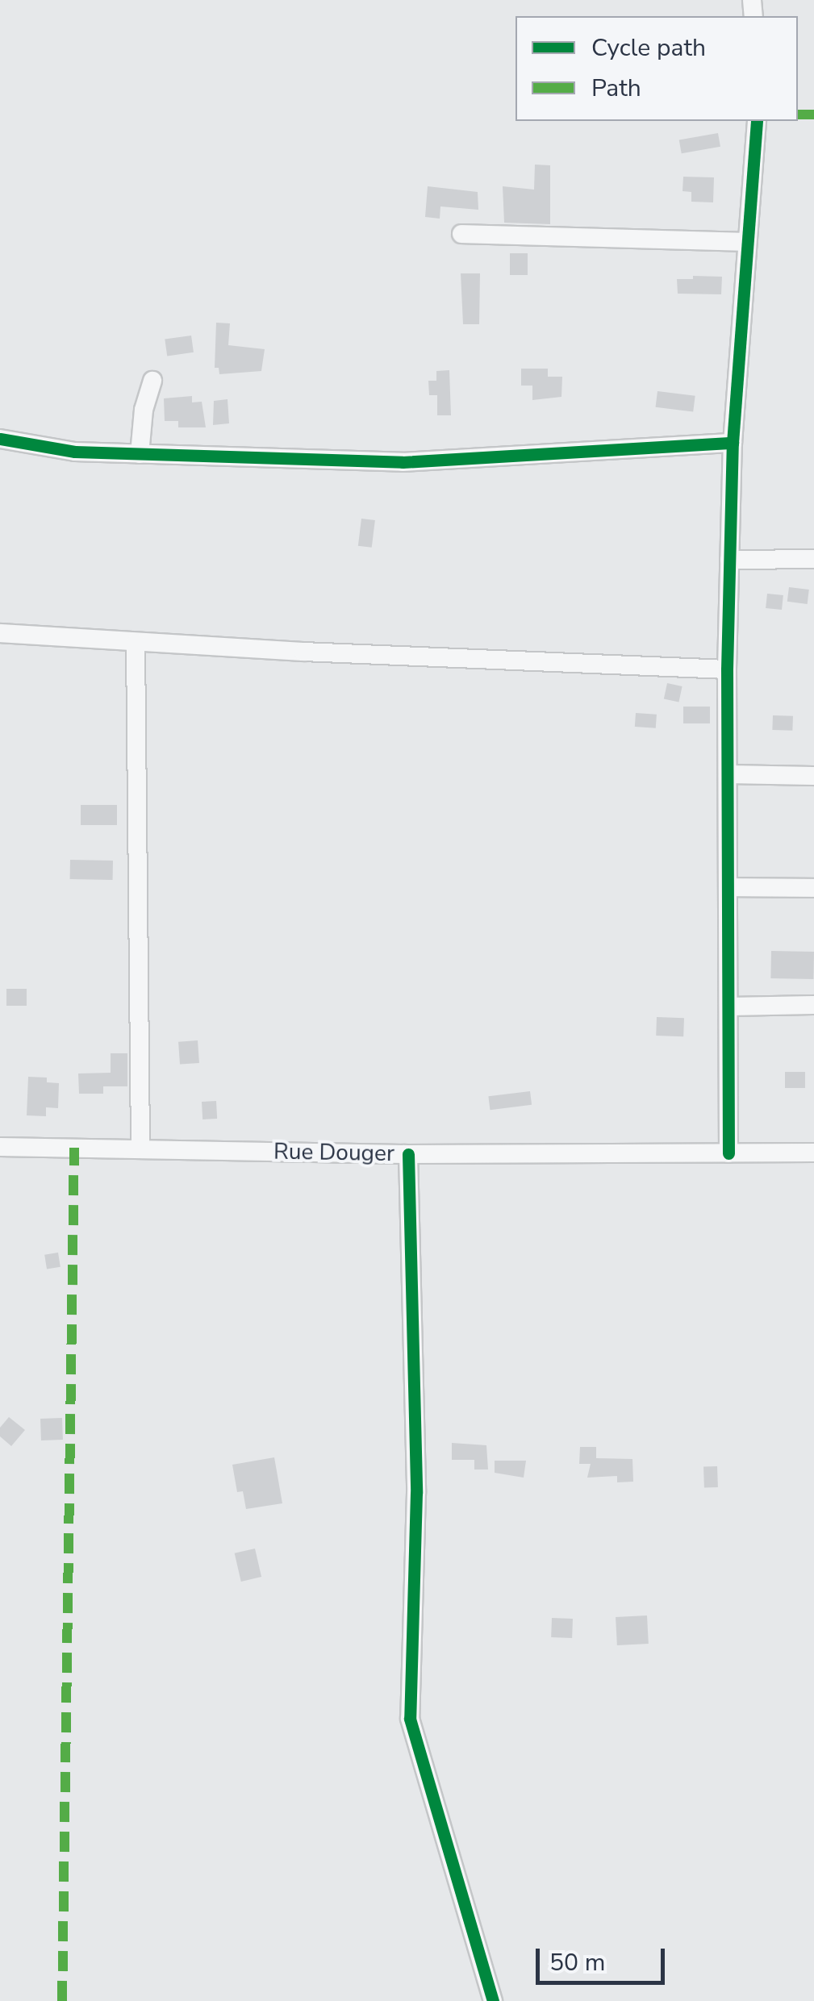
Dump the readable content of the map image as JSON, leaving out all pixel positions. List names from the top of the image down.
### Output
{
  "streets": {
    "street": ["Rue Douger"]
  },
  "legend": ["Cycle path", "Path"],
  "scale_bar": "50 m"
}
